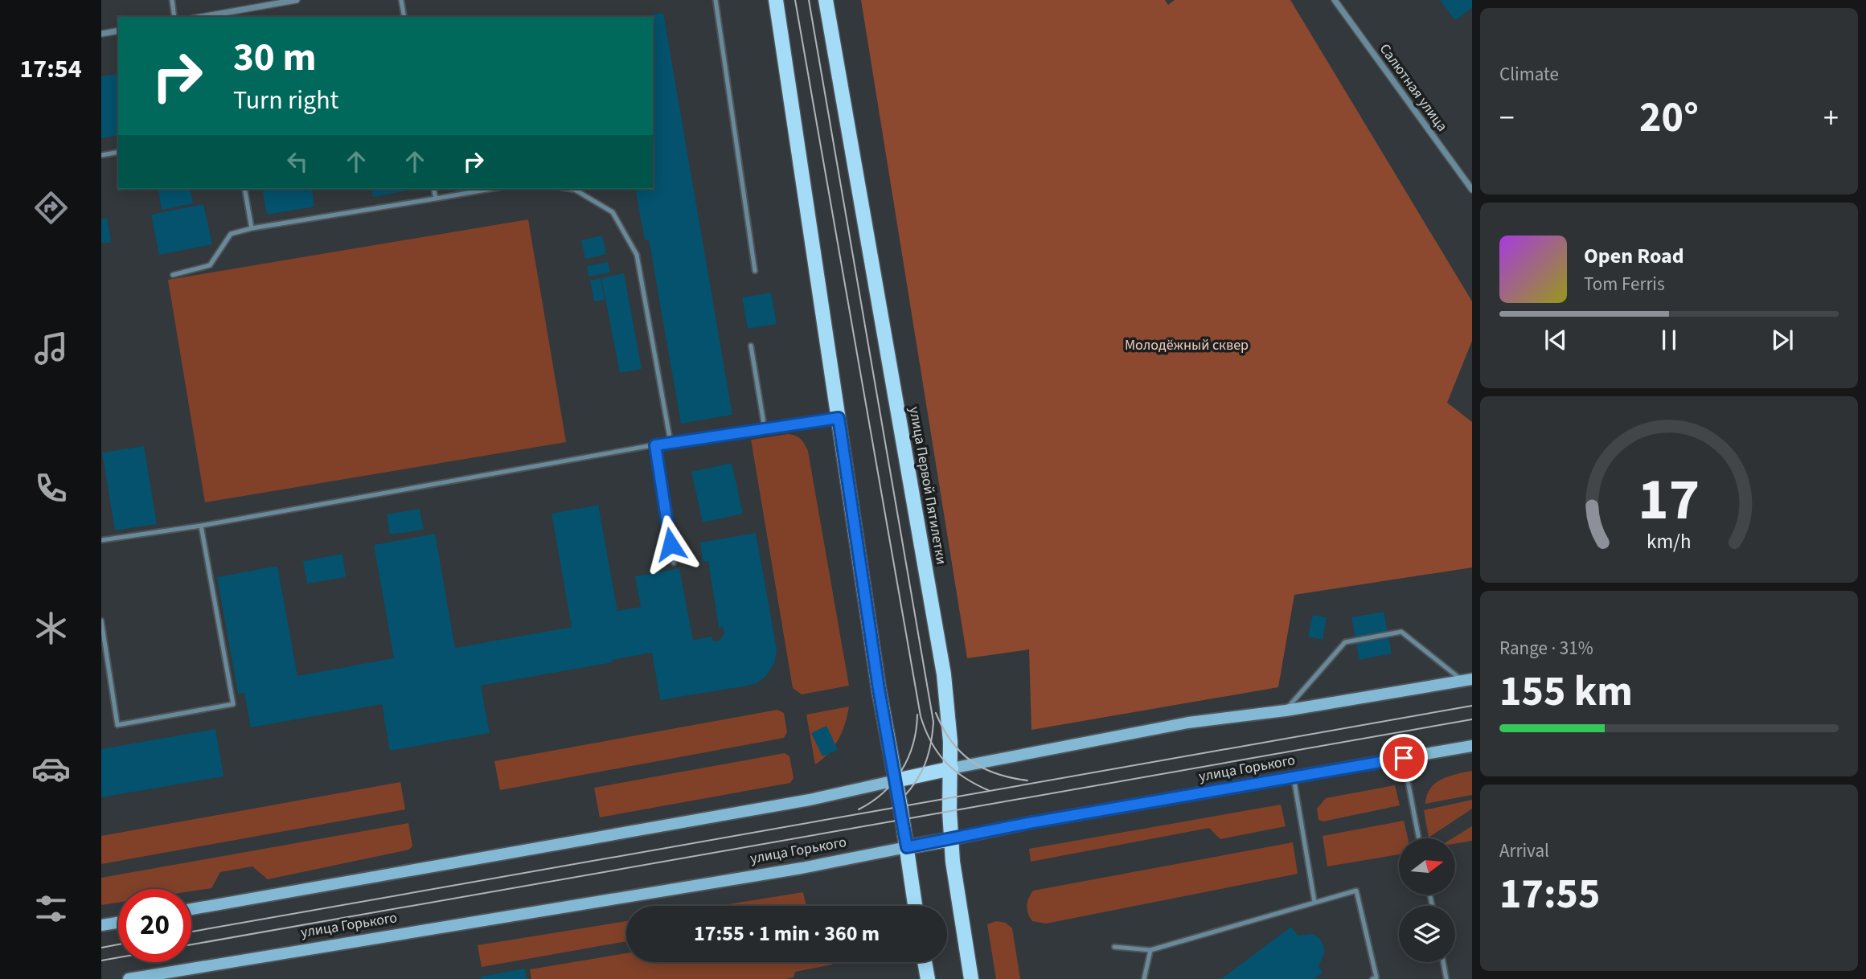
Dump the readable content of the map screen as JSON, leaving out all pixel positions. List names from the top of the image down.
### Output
{
  "streets": {
    "main road": ["улица Первой Пятилетки", "улица Горького"],
    "street": ["Салютная улица"]
  },
  "crossings": [
    ["улица Первой Пятилетки", "улица Горького"]
  ],
  "parks": ["Молодёжный сквер"],
  "north": "right",
  "page": {
    "tabs": "17:54",
    "tile": [
      "Climate",
      ["Range · 31%", "155 km"],
      ["Arrival", "17:55"]
    ],
    "turn": ["30 m", "Turn right"],
    "heat": ["−", "20°", "+"],
    "song": ["Open Road", "Tom Ferris"],
    "limit": "20",
    "trip": "17:55 · 1 min · 360 m",
    "gauge": ["17", "km/h"]
  }
}
